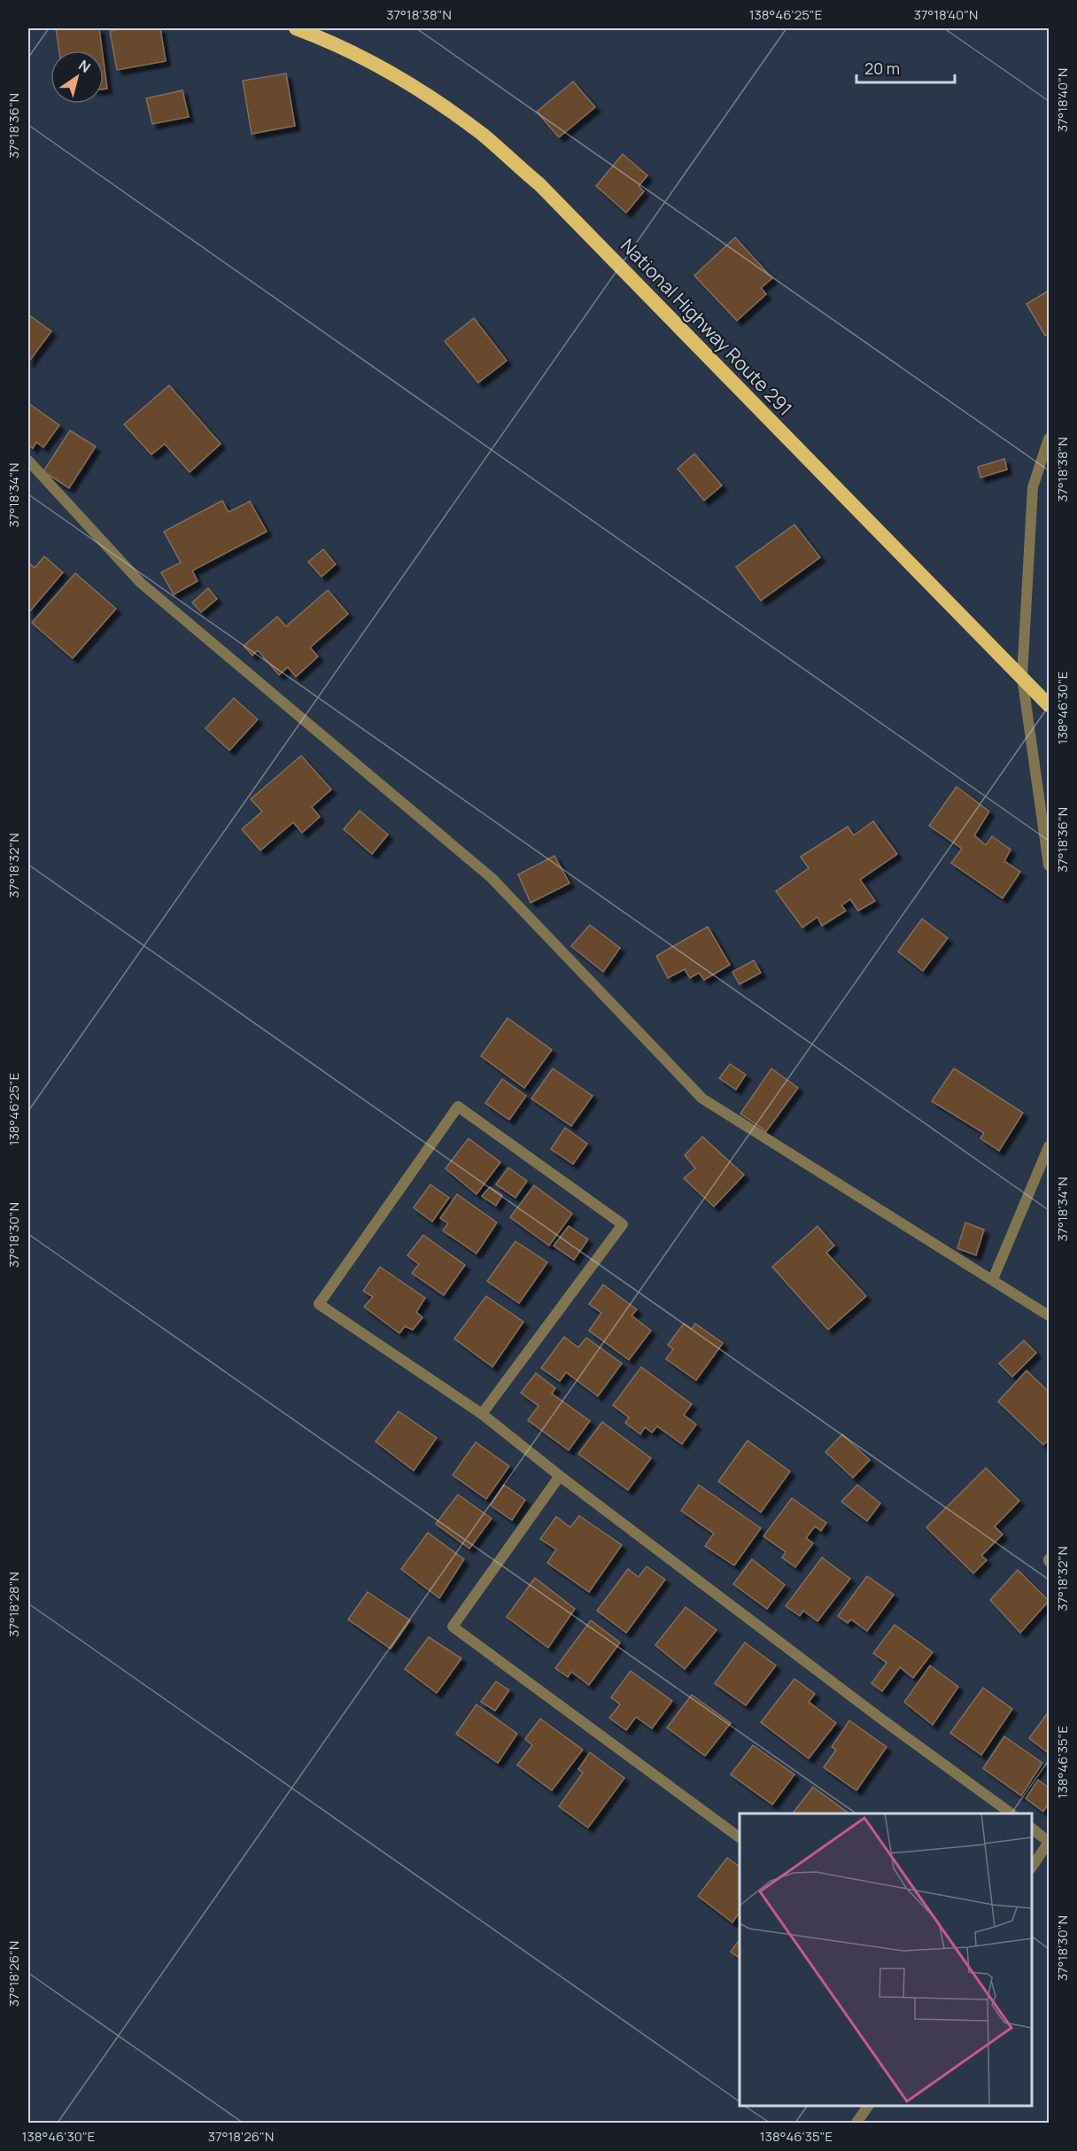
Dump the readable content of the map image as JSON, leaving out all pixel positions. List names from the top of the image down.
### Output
{
  "streets": {
    "highway": ["National Highway Route 291"]
  },
  "scale_bar": "20 m",
  "north": "top right",
  "coordinates": [
    "37°18'38\"N",
    "138°46'25\"E",
    "37°18'40\"N",
    "37°18'36\"N",
    "37°18'34\"N",
    "138°46'30\"E",
    "37°18'32\"N",
    "37°18'30\"N",
    "37°18'28\"N",
    "138°46'35\"E",
    "37°18'26\"N"
  ]
}
